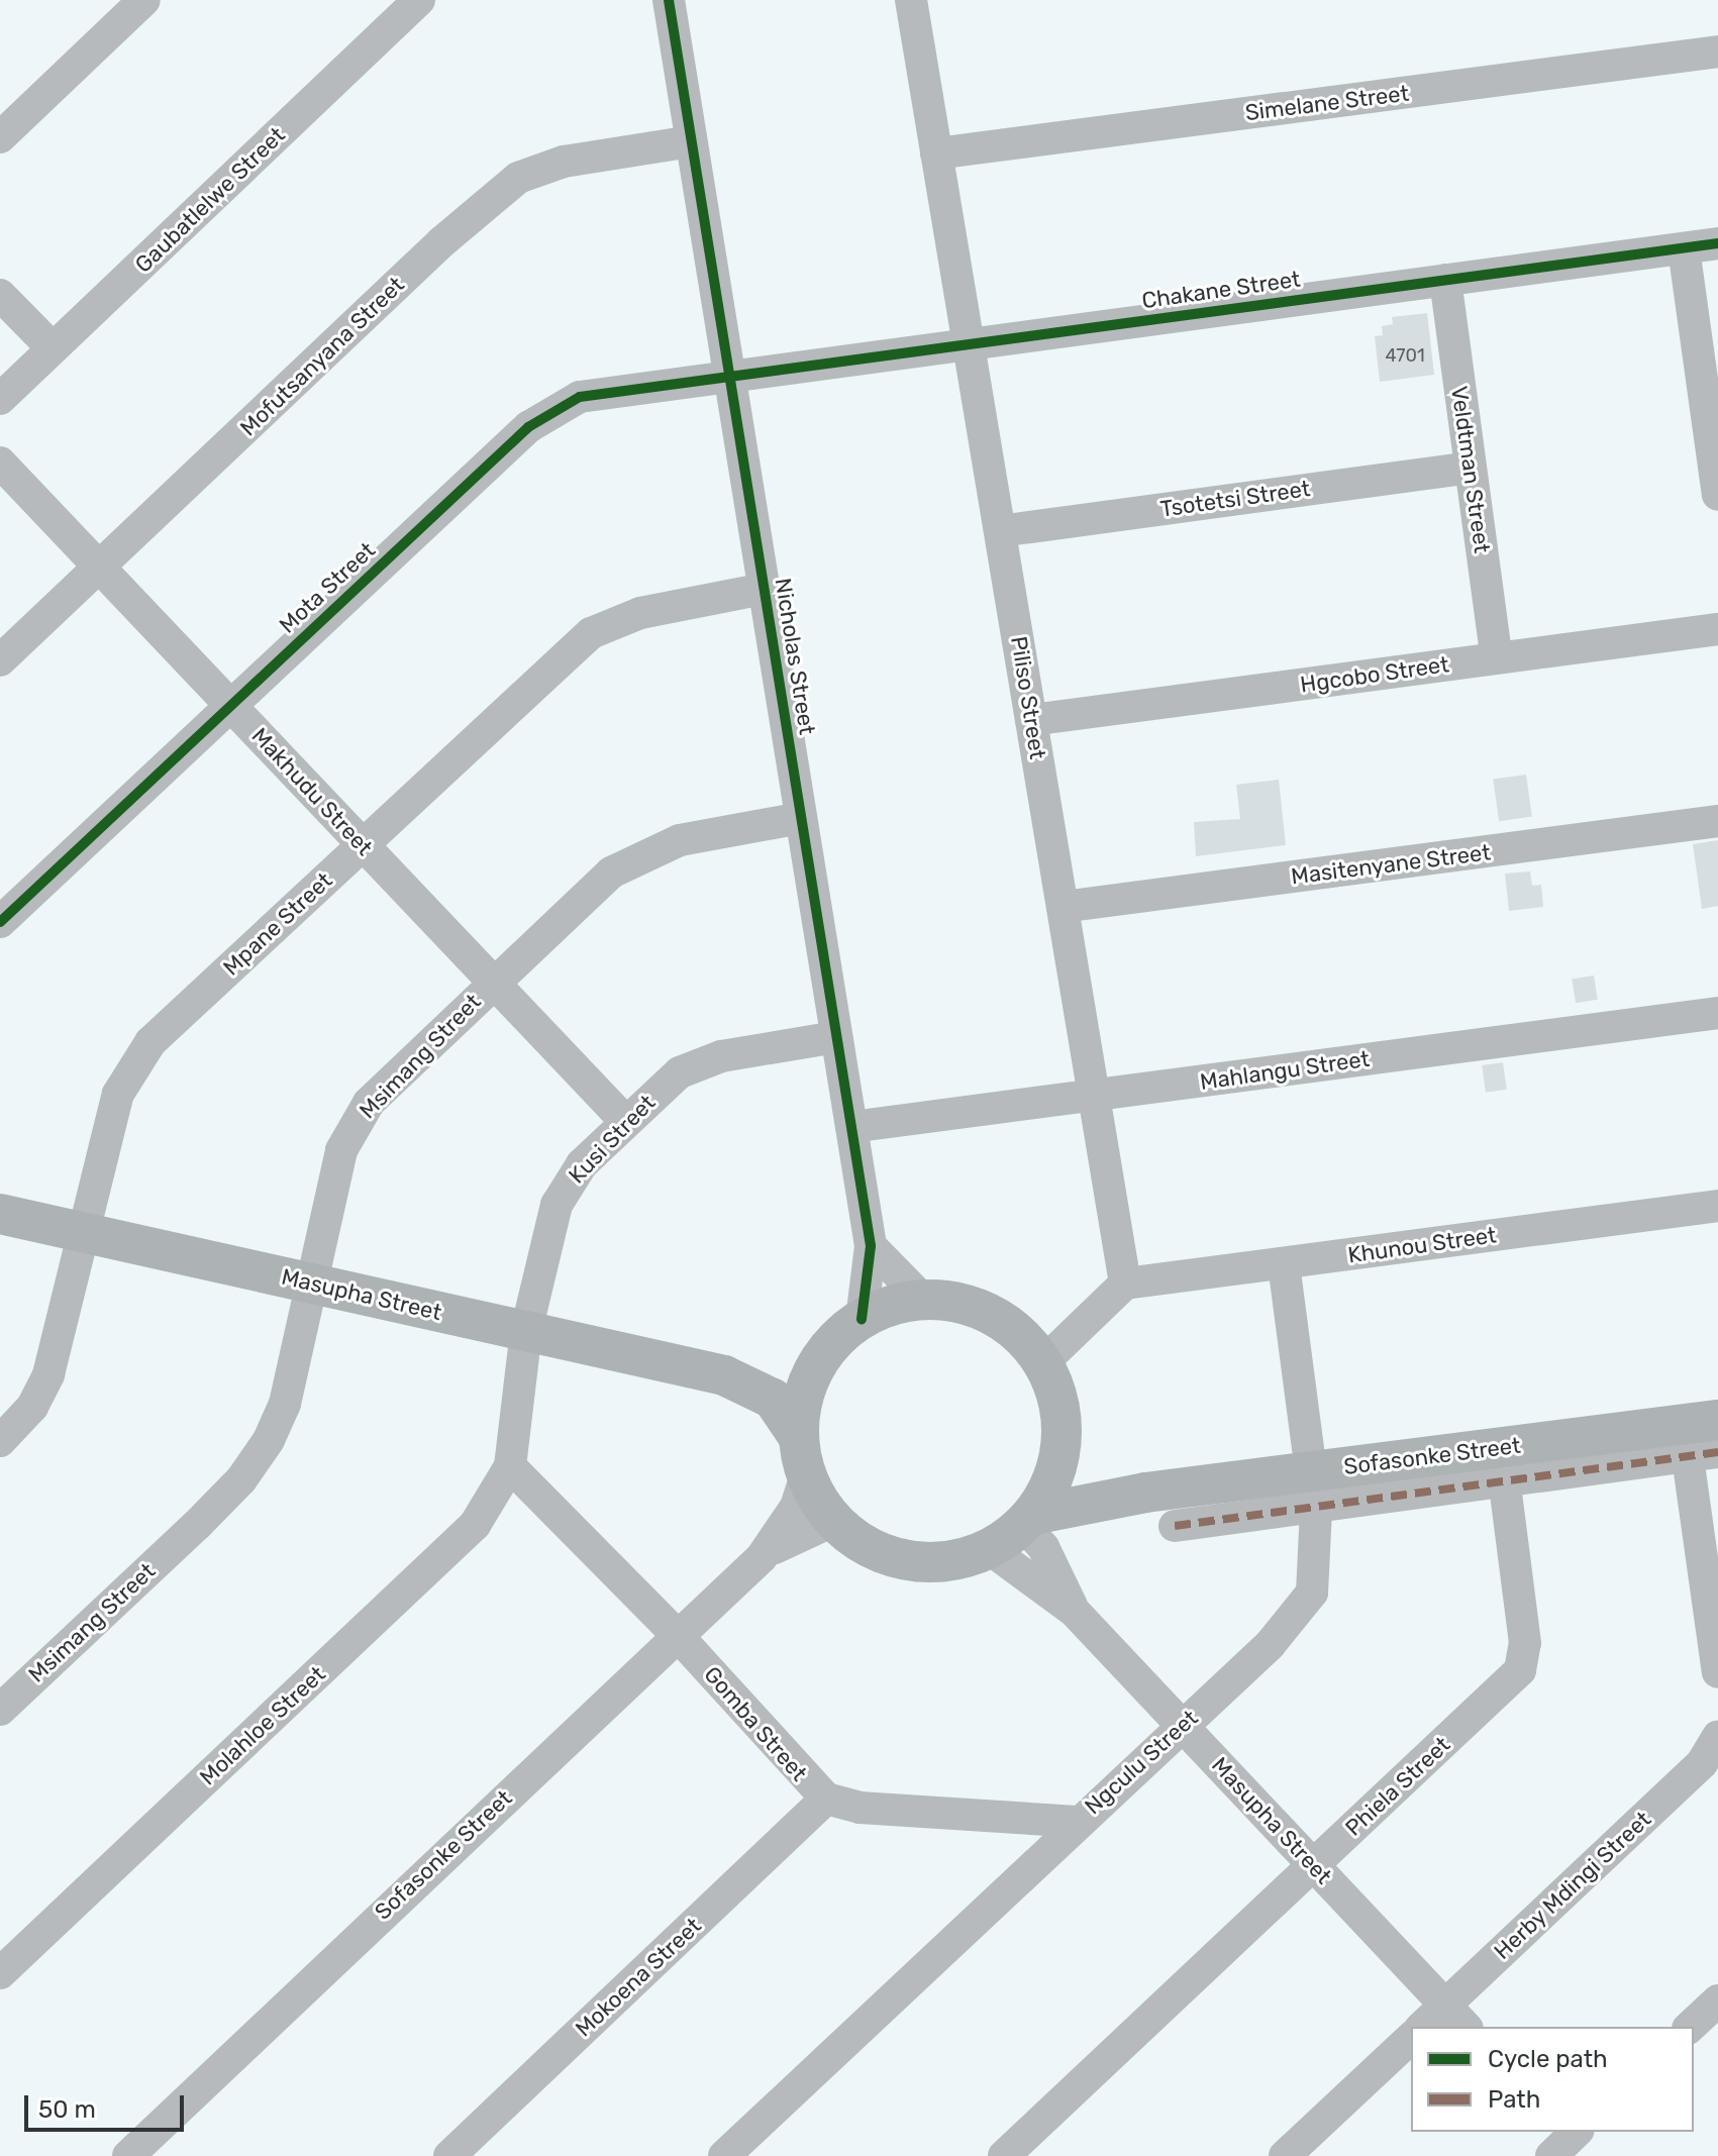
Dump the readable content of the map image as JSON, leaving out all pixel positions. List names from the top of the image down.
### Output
{
  "streets": {
    "main road": ["Masupha Street", "Sofasonke Street"],
    "street": [
      "Simelane Street",
      "Gaubatlelwe Street",
      "Chakane Street",
      "Mofutsanyana Street",
      "Veldtman Street",
      "Tsotetsi Street",
      "Mota Street",
      "Nicholas Street",
      "Hgcobo Street",
      "Piliso Street",
      "Makhudu Street",
      "Masitenyane Street",
      "Mpane Street",
      "Msimang Street",
      "Mahlangu Street",
      "Kusi Street",
      "Khunou Street",
      "Gomba Street",
      "Molahloe Street",
      "Ngculu Street",
      "Phiela Street",
      "Herby Mdingi Street",
      "Mokoena Street"
    ]
  },
  "crossings": [
    ["Simelane Street", "Piliso Street"],
    ["Chakane Street", "Veldtman Street"],
    ["Chakane Street", "Mota Street"],
    ["Chakane Street", "Nicholas Street"],
    ["Chakane Street", "Piliso Street"],
    ["Mofutsanyana Street", "Nicholas Street"],
    ["Mofutsanyana Street", "Makhudu Street"],
    ["Veldtman Street", "Tsotetsi Street"],
    ["Veldtman Street", "Hgcobo Street"],
    ["Tsotetsi Street", "Piliso Street"],
    ["Mota Street", "Nicholas Street"],
    ["Mota Street", "Makhudu Street"],
    ["Nicholas Street", "Mpane Street"],
    ["Nicholas Street", "Msimang Street"],
    ["Nicholas Street", "Mahlangu Street"],
    ["Nicholas Street", "Kusi Street"],
    ["Nicholas Street", "Masupha Street"],
    ["Nicholas Street", "Sofasonke Street"],
    ["Hgcobo Street", "Piliso Street"],
    ["Piliso Street", "Masitenyane Street"],
    ["Piliso Street", "Mahlangu Street"],
    ["Piliso Street", "Khunou Street"],
    ["Makhudu Street", "Mpane Street"],
    ["Makhudu Street", "Msimang Street"],
    ["Makhudu Street", "Kusi Street"],
    ["Mpane Street", "Masupha Street"],
    ["Msimang Street", "Masupha Street"],
    ["Kusi Street", "Masupha Street"],
    ["Kusi Street", "Gomba Street"],
    ["Kusi Street", "Molahloe Street"],
    ["Khunou Street", "Ngculu Street"],
    ["Masupha Street", "Sofasonke Street"],
    ["Masupha Street", "Ngculu Street"],
    ["Masupha Street", "Phiela Street"],
    ["Masupha Street", "Herby Mdingi Street"],
    ["Sofasonke Street", "Gomba Street"],
    ["Sofasonke Street", "Ngculu Street"],
    ["Sofasonke Street", "Phiela Street"],
    ["Gomba Street", "Molahloe Street"],
    ["Gomba Street", "Ngculu Street"],
    ["Gomba Street", "Mokoena Street"]
  ],
  "house_numbers": ["4701"],
  "legend": ["Cycle path", "Path"],
  "scale_bar": "50 m"
}
